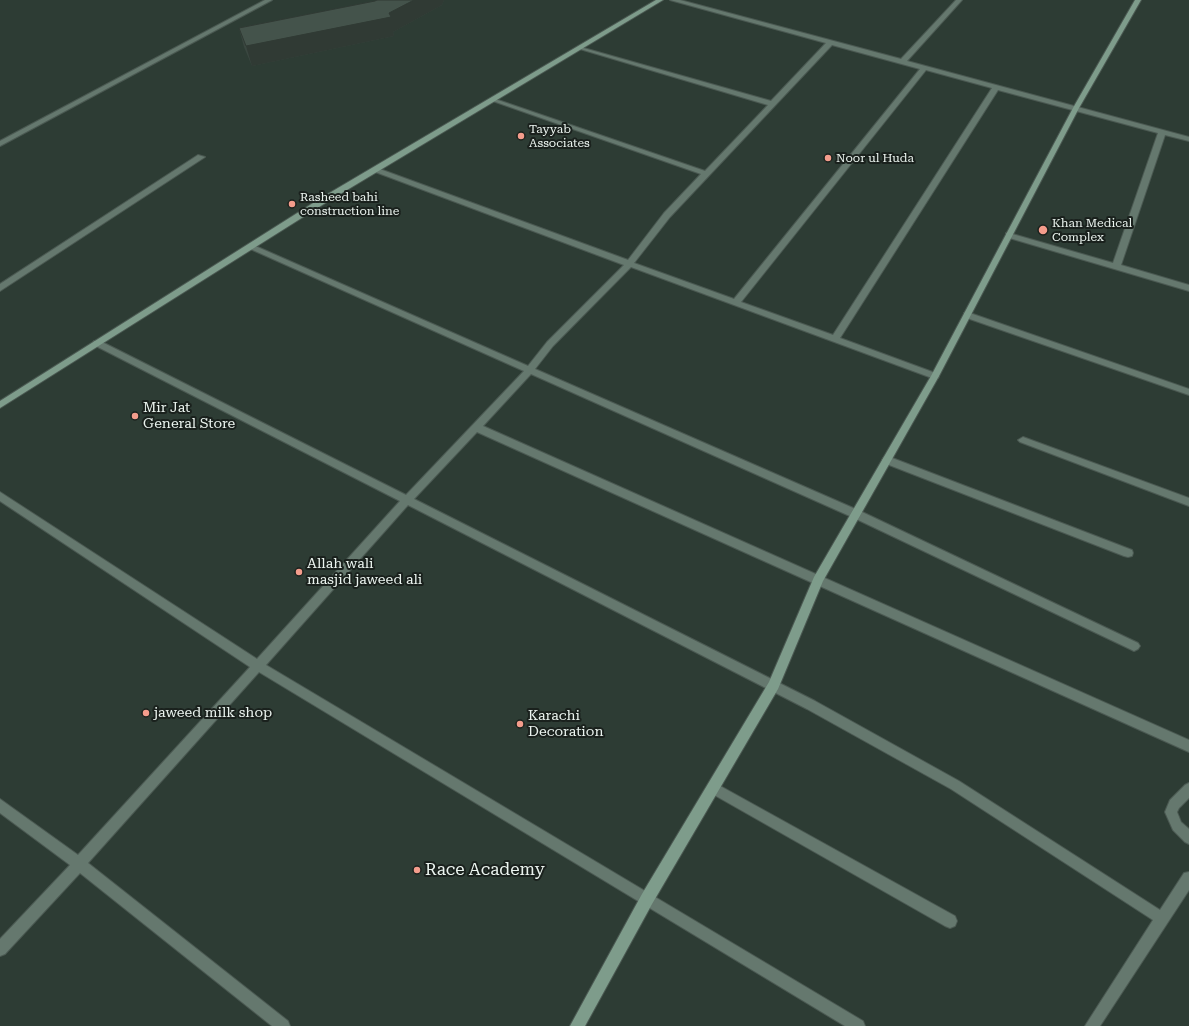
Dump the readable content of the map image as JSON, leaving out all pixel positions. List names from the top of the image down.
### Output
{
  "places": [
    "Tayyab Associates",
    "Noor ul Huda",
    "Rasheed bahi construction line",
    "Khan Medical Complex",
    "Mir Jat General Store",
    "Allah wali masjid jaweed ali",
    "jaweed milk shop",
    "Karachi Decoration",
    "Race Academy"
  ]
}
